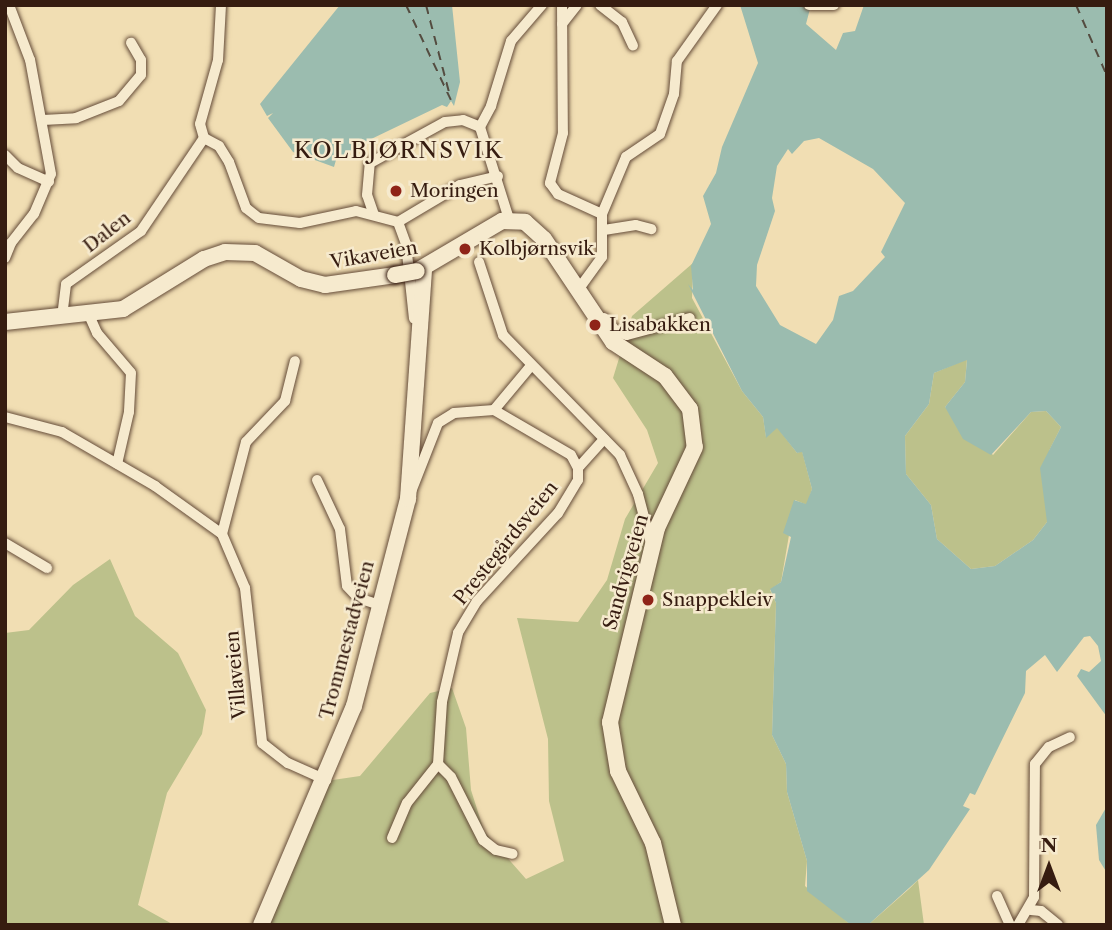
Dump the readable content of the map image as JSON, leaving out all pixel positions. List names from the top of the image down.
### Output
{
  "streets": {
    "main road": ["Vikaveien", "Sandvigveien", "Trommestadveien"],
    "street": ["Dalen", "Prestegårdsveien", "Villaveien"]
  },
  "crossings": [
    ["Dalen", "Vikaveien"],
    ["Vikaveien", "Sandvigveien"],
    ["Vikaveien", "Trommestadveien"],
    ["Trommestadveien", "Villaveien"]
  ],
  "districts": ["KOLBJØRNSVIK"],
  "places": [
    "Moringen",
    "Kolbjørnsvik",
    "Lisabakken",
    "Snappekleiv"
  ],
  "north": "top"
}
